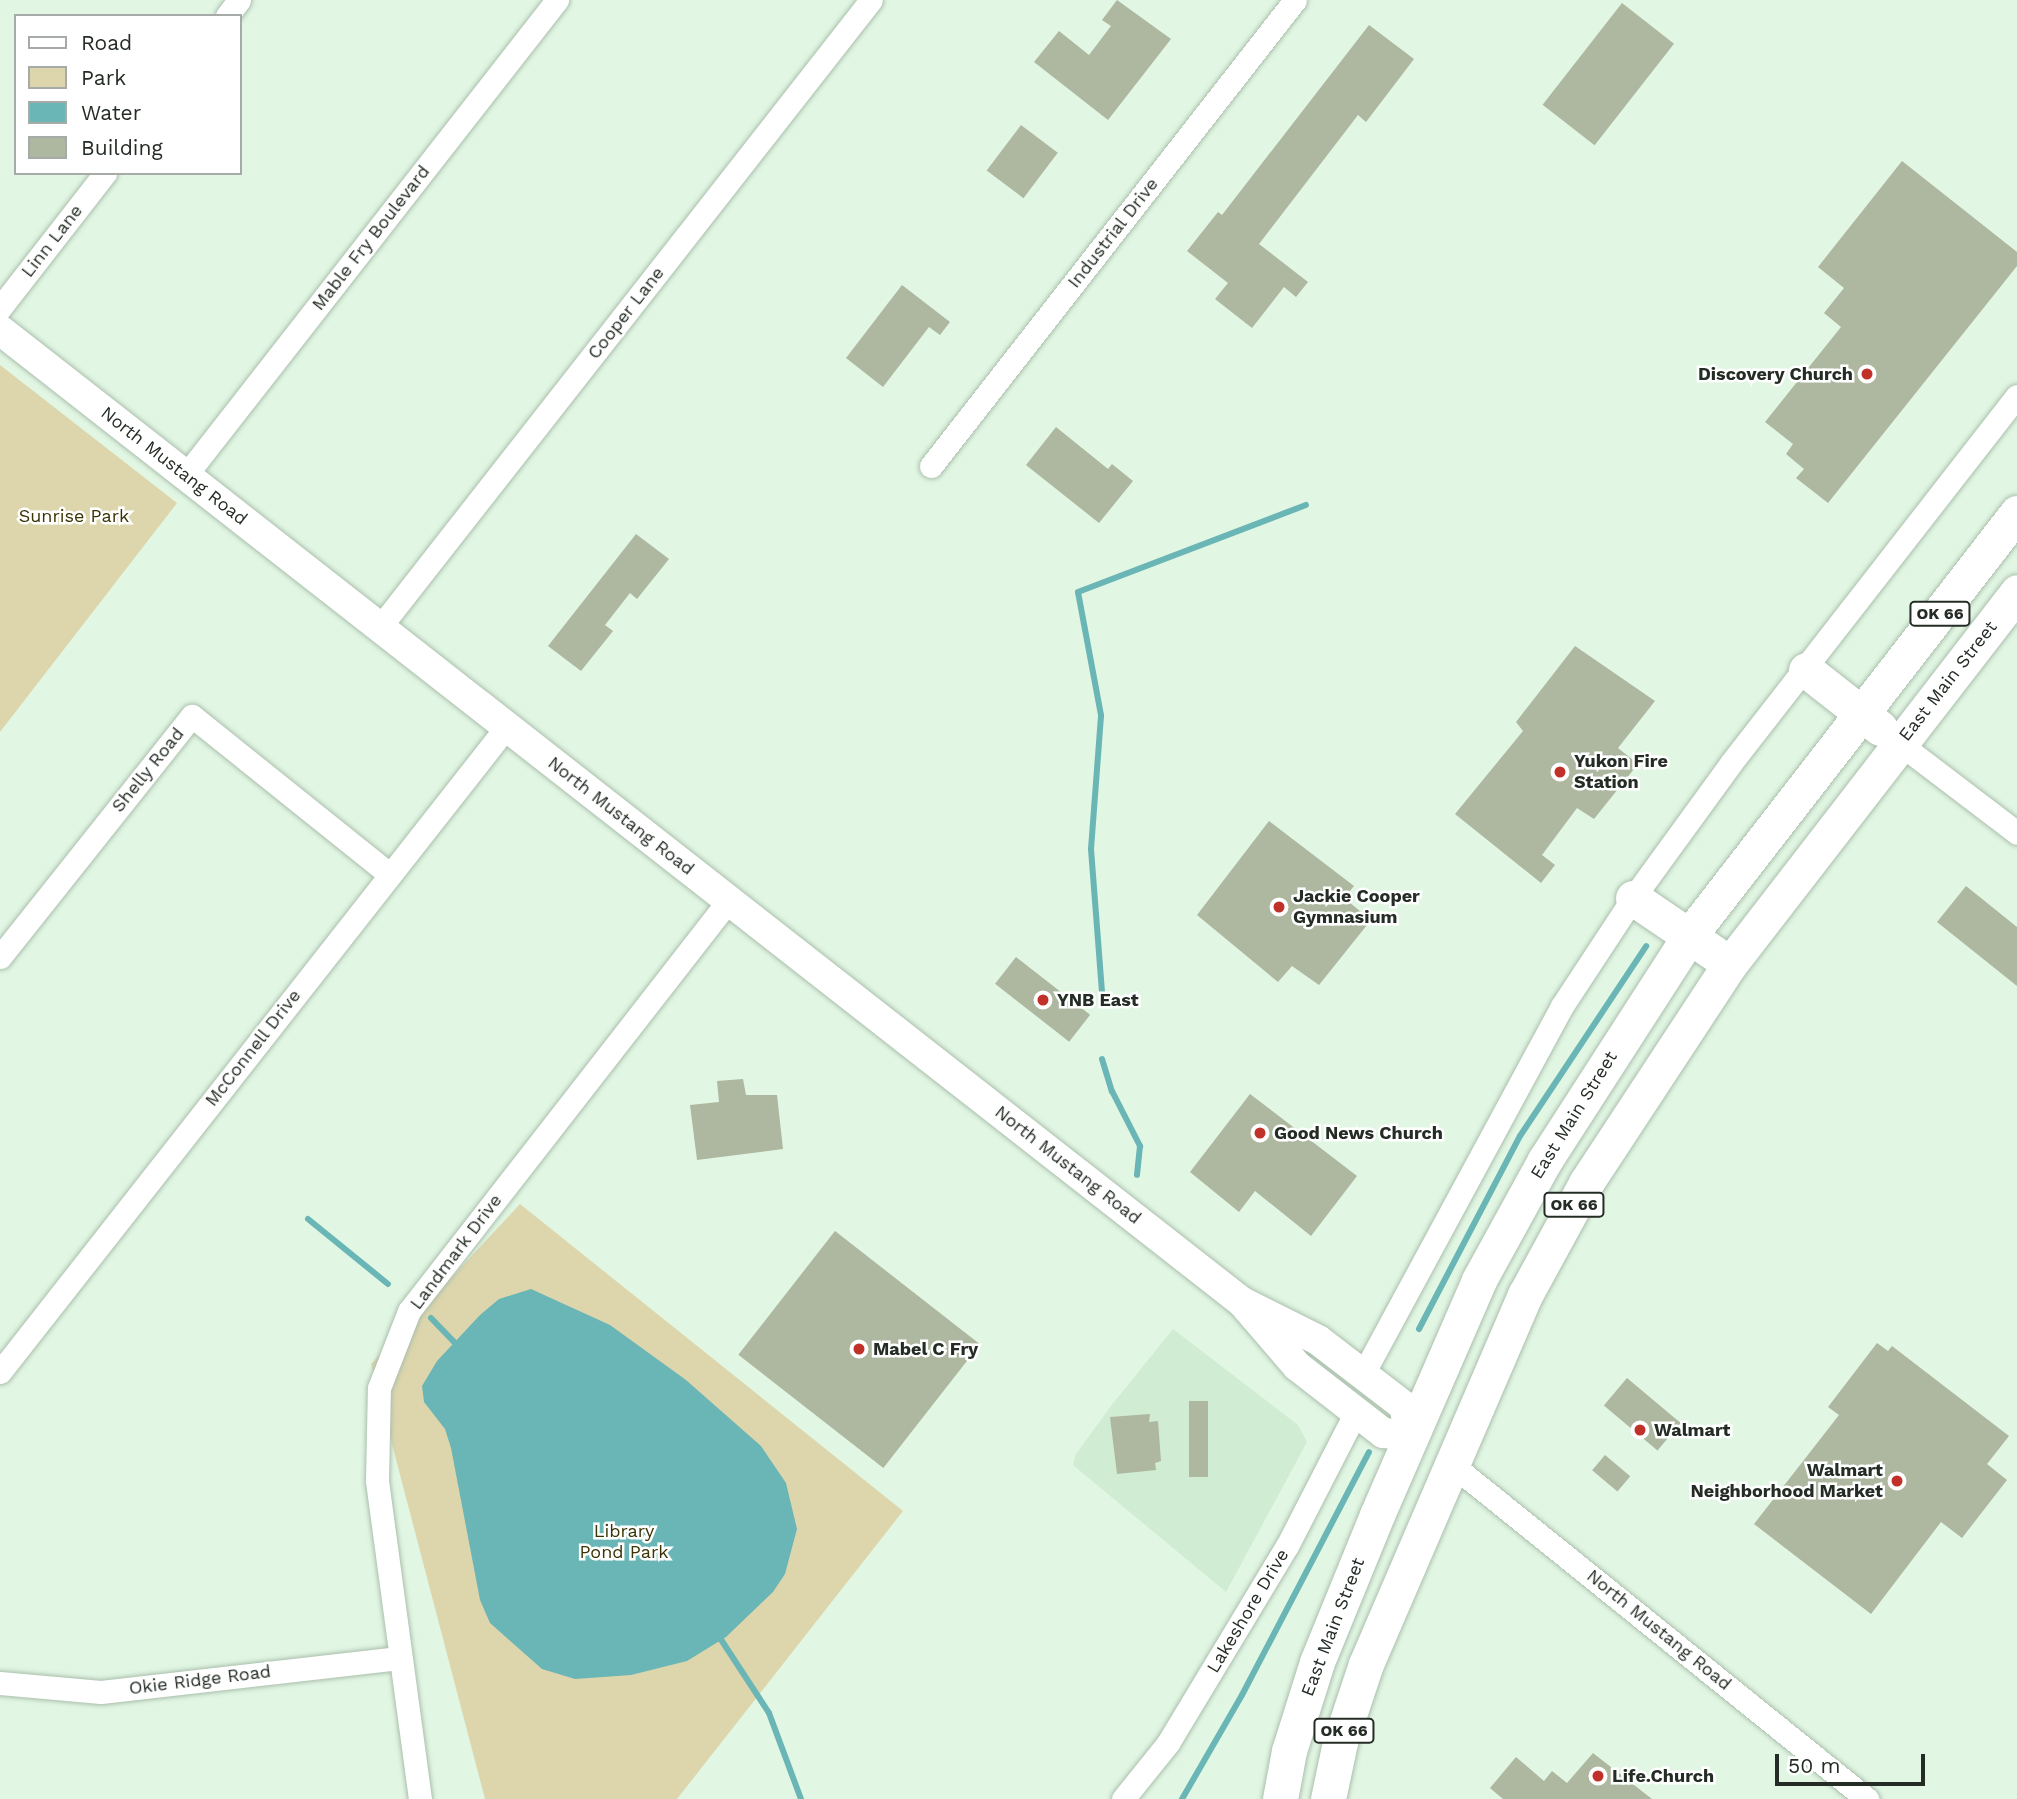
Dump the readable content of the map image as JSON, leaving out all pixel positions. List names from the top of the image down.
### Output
{
  "streets": {
    "highway": ["OK 66", "East Main Street"],
    "main road": ["North Mustang Road"],
    "street": [
      "Industrial Drive",
      "Mable Fry Boulevard",
      "Linn Lane",
      "Cooper Lane",
      "Shelly Road",
      "McConnell Drive",
      "Landmark Drive",
      "Lakeshore Drive",
      "Okie Ridge Road"
    ]
  },
  "crossings": [
    ["Mable Fry Boulevard", "North Mustang Road"],
    ["Cooper Lane", "North Mustang Road"],
    ["North Mustang Road", "East Main Street"],
    ["North Mustang Road", "McConnell Drive"],
    ["North Mustang Road", "Landmark Drive"],
    ["North Mustang Road", "Lakeshore Drive"],
    ["Shelly Road", "McConnell Drive"],
    ["Landmark Drive", "Okie Ridge Road"]
  ],
  "parks": ["Sunrise Park", "Library Pond Park"],
  "places": [
    "Discovery Church",
    "Yukon Fire Station",
    "Jackie Cooper Gymnasium",
    "YNB East",
    "Good News Church",
    "Mabel C Fry",
    "Walmart",
    "Walmart Neighborhood Market",
    "Life.Church"
  ],
  "legend": [
    "Road",
    "Park",
    "Water",
    "Building"
  ],
  "scale_bar": "50 m"
}
